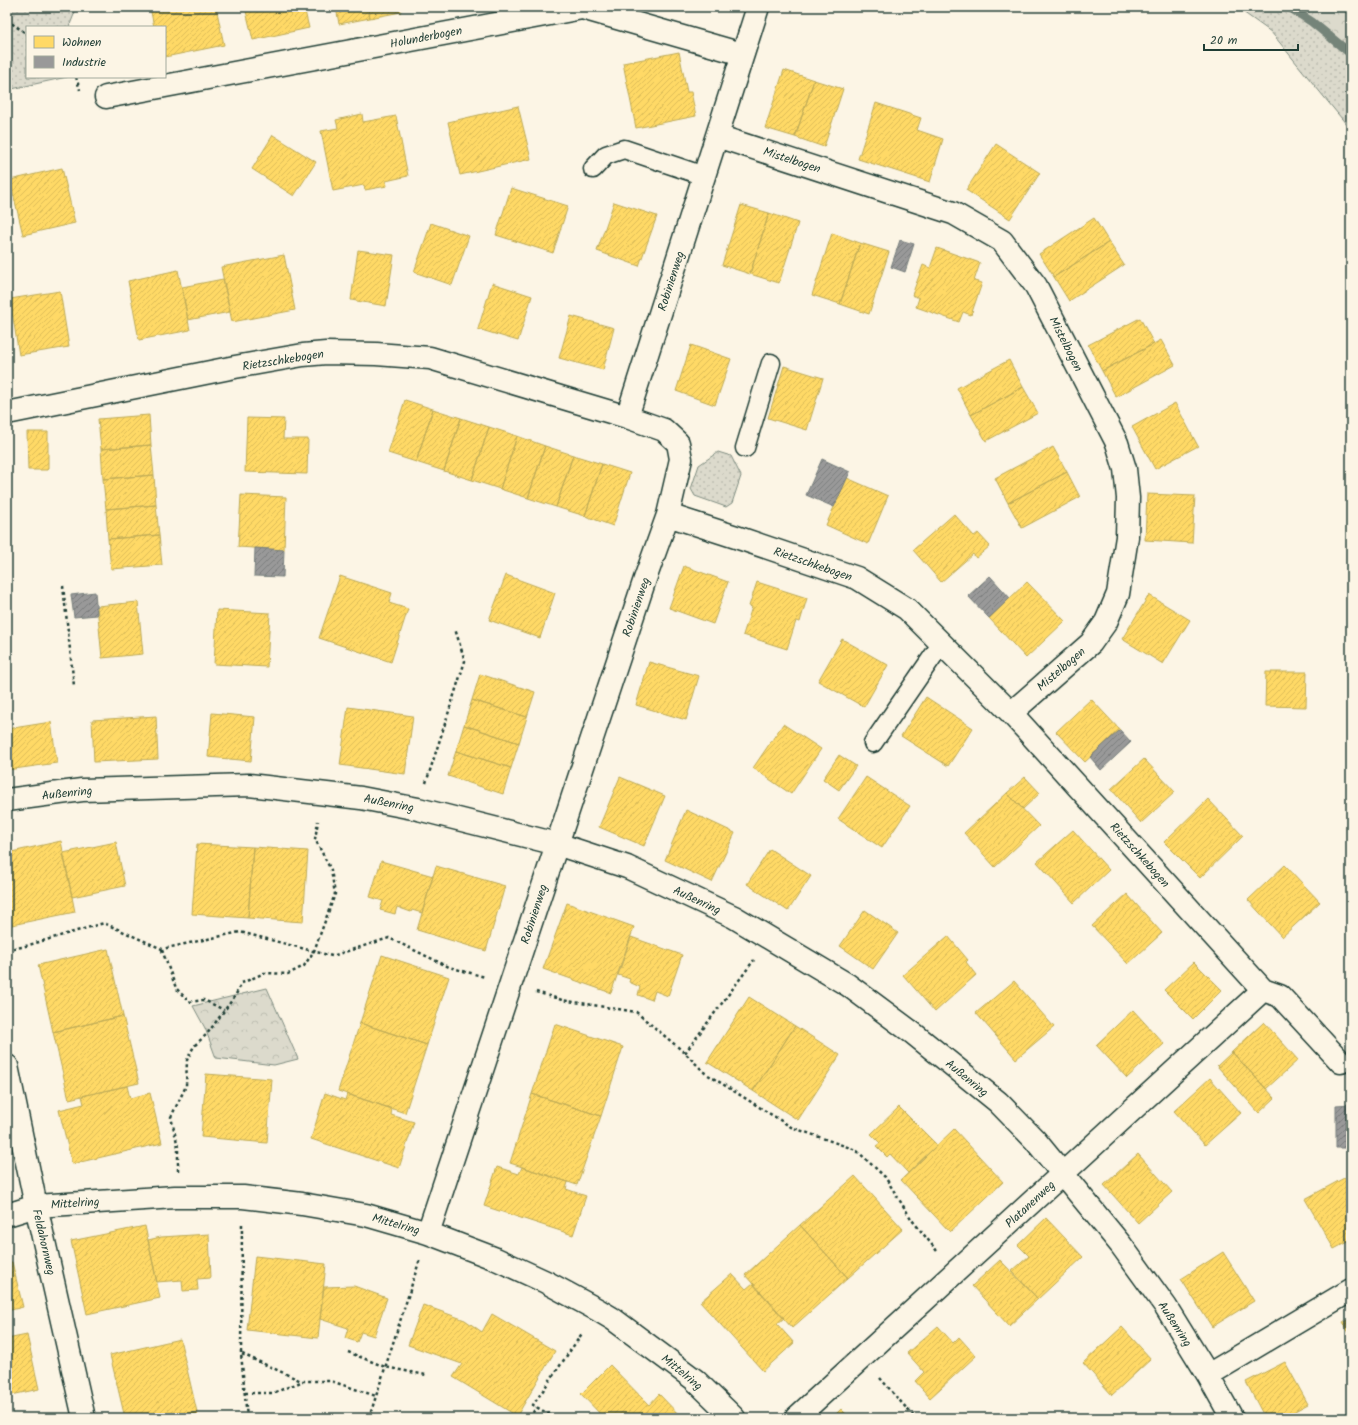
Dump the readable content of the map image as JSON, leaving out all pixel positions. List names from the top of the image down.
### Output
{
  "streets": {
    "street": [
      "Holunderbogen",
      "Mistelbogen",
      "Robinienweg",
      "Rietzschkebogen",
      "Außenring",
      "Mittelring",
      "Platanenweg",
      "Feldahornweg"
    ]
  },
  "crossings": [
    ["Holunderbogen", "Robinienweg"],
    ["Mistelbogen", "Robinienweg"],
    ["Mistelbogen", "Rietzschkebogen"],
    ["Robinienweg", "Rietzschkebogen"],
    ["Robinienweg", "Außenring"],
    ["Robinienweg", "Mittelring"],
    ["Rietzschkebogen", "Platanenweg"],
    ["Außenring", "Platanenweg"],
    ["Mittelring", "Feldahornweg"]
  ],
  "legend": ["Wohnen", "Industrie"],
  "scale_bar": "20 m"
}
